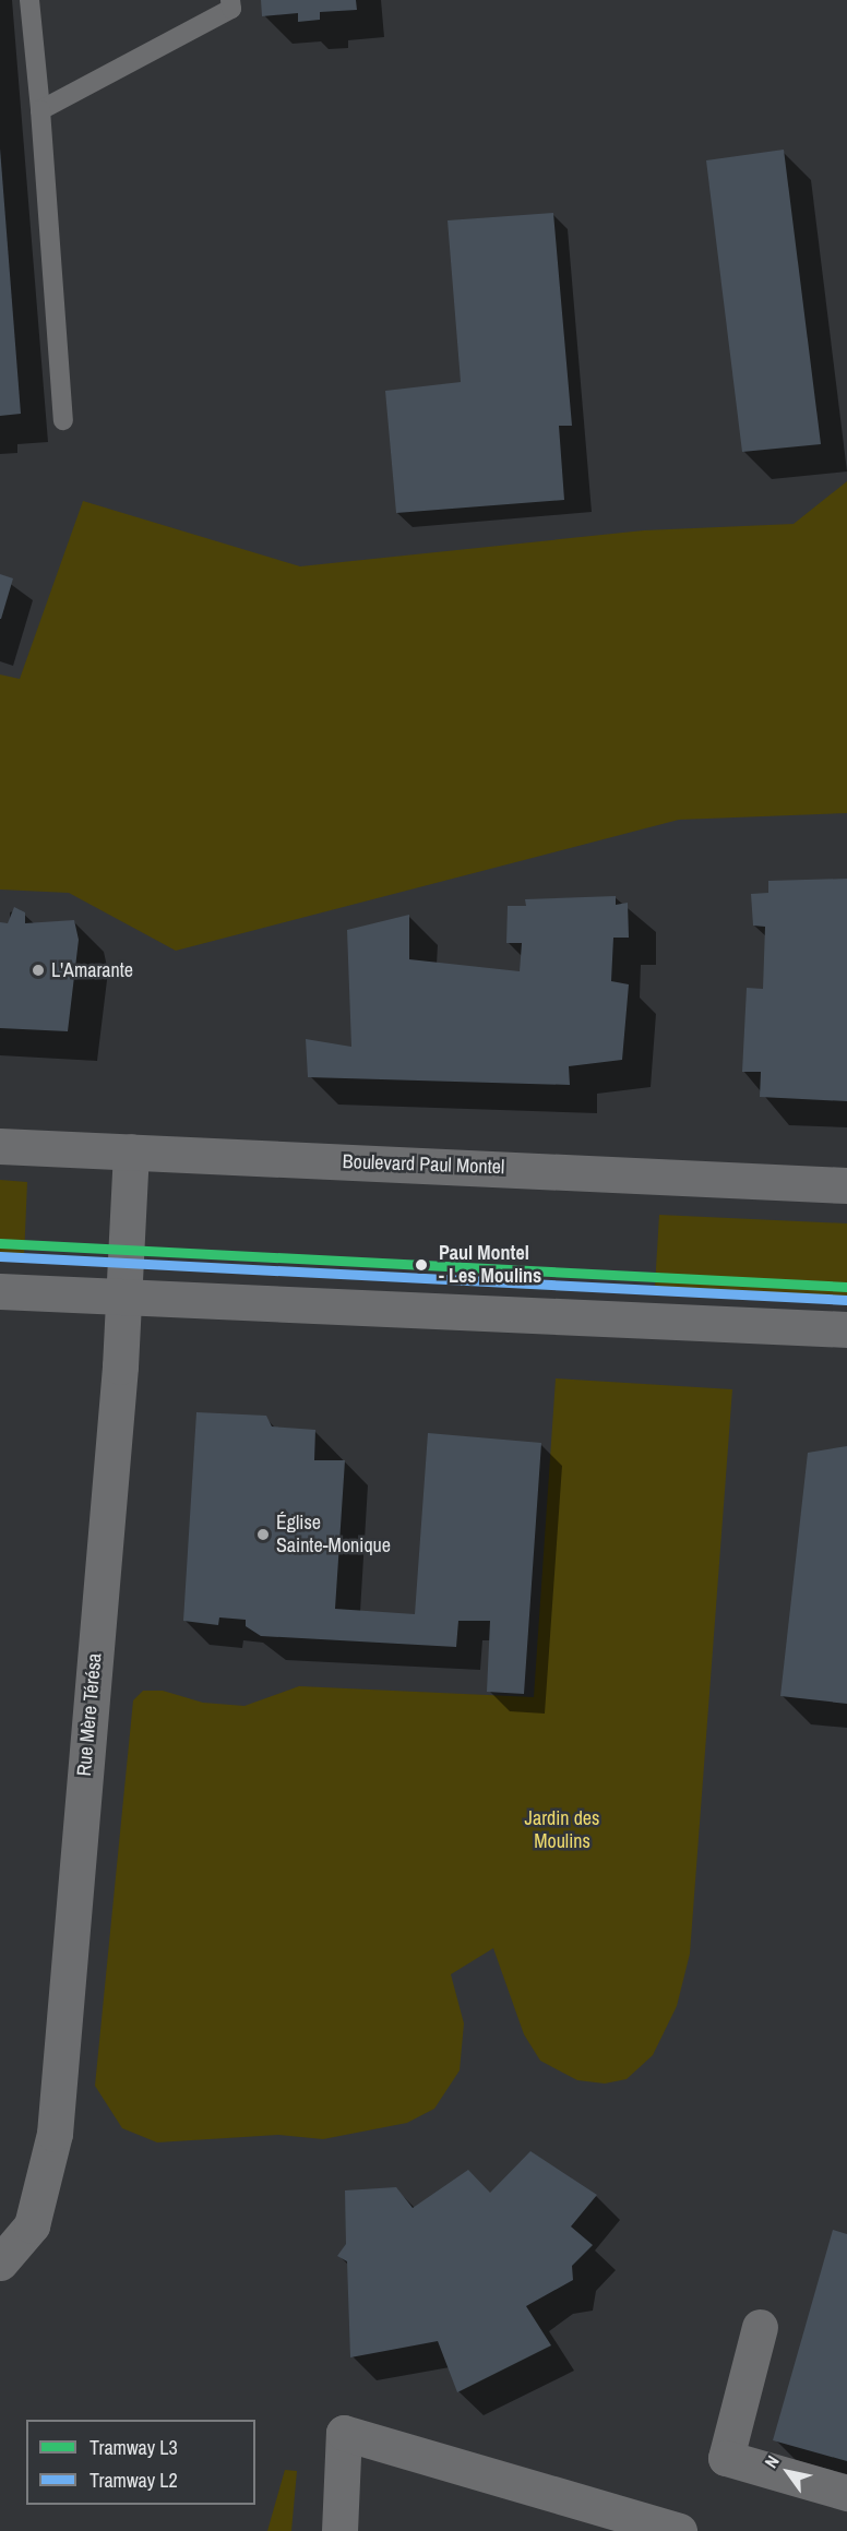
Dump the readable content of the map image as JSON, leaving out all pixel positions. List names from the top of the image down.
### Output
{
  "streets": {
    "street": ["Boulevard Paul Montel", "Rue Mère Térésa"]
  },
  "crossings": [
    ["Boulevard Paul Montel", "Rue Mère Térésa"]
  ],
  "parks": ["Jardin des Moulins"],
  "places": ["L'Amarante", "Paul Montel - Les Moulins", "Église Sainte-Monique"],
  "lines": ["tram line L3", "tram line L2"],
  "legend": ["Tramway L3", "Tramway L2"],
  "north": "top left"
}
